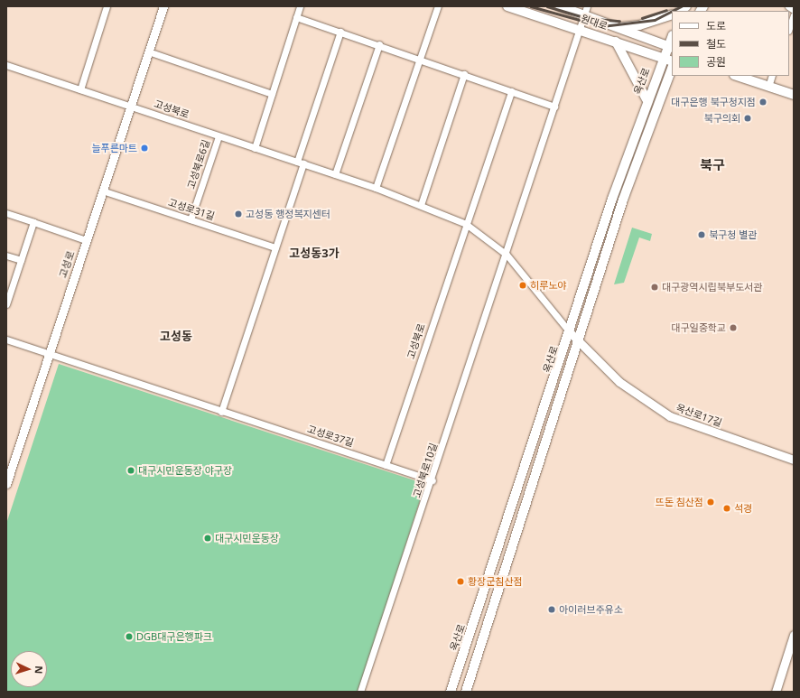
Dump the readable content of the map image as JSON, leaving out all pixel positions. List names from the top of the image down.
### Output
{
  "streets": {
    "main road": ["원대로", "옥산로"],
    "street": [
      "고성북로",
      "고성북로6길",
      "고성로31길",
      "고성로",
      "옥산로17길",
      "고성로37길",
      "고성북로10길"
    ]
  },
  "crossings": [
    ["원대로", "옥산로"],
    ["옥산로", "고성북로"],
    ["옥산로", "옥산로17길"],
    ["고성북로", "고성북로6길"],
    ["고성북로", "고성로"],
    ["고성북로", "옥산로17길"],
    ["고성북로", "고성로37길"],
    ["고성북로", "고성북로10길"],
    ["고성북로6길", "고성로31길"],
    ["고성로31길", "고성로"],
    ["고성로", "고성로37길"],
    ["고성로37길", "고성북로10길"]
  ],
  "districts": ["북구", "고성동3가", "고성동"],
  "places": [
    "대구은행 북구청지점",
    "북구의회",
    "늘푸른마트",
    "고성동 행정복지센터",
    "북구청 별관",
    "히루노야",
    "대구광역시립북부도서관",
    "대구일중학교",
    "대구시민운동장 야구장",
    "뜨돈 침산점",
    "석경",
    "대구시민운동장",
    "황장군침산점",
    "아이러브주유소",
    "DGB대구은행파크"
  ],
  "legend": ["도로", "철도", "공원"],
  "north": "right"
}
